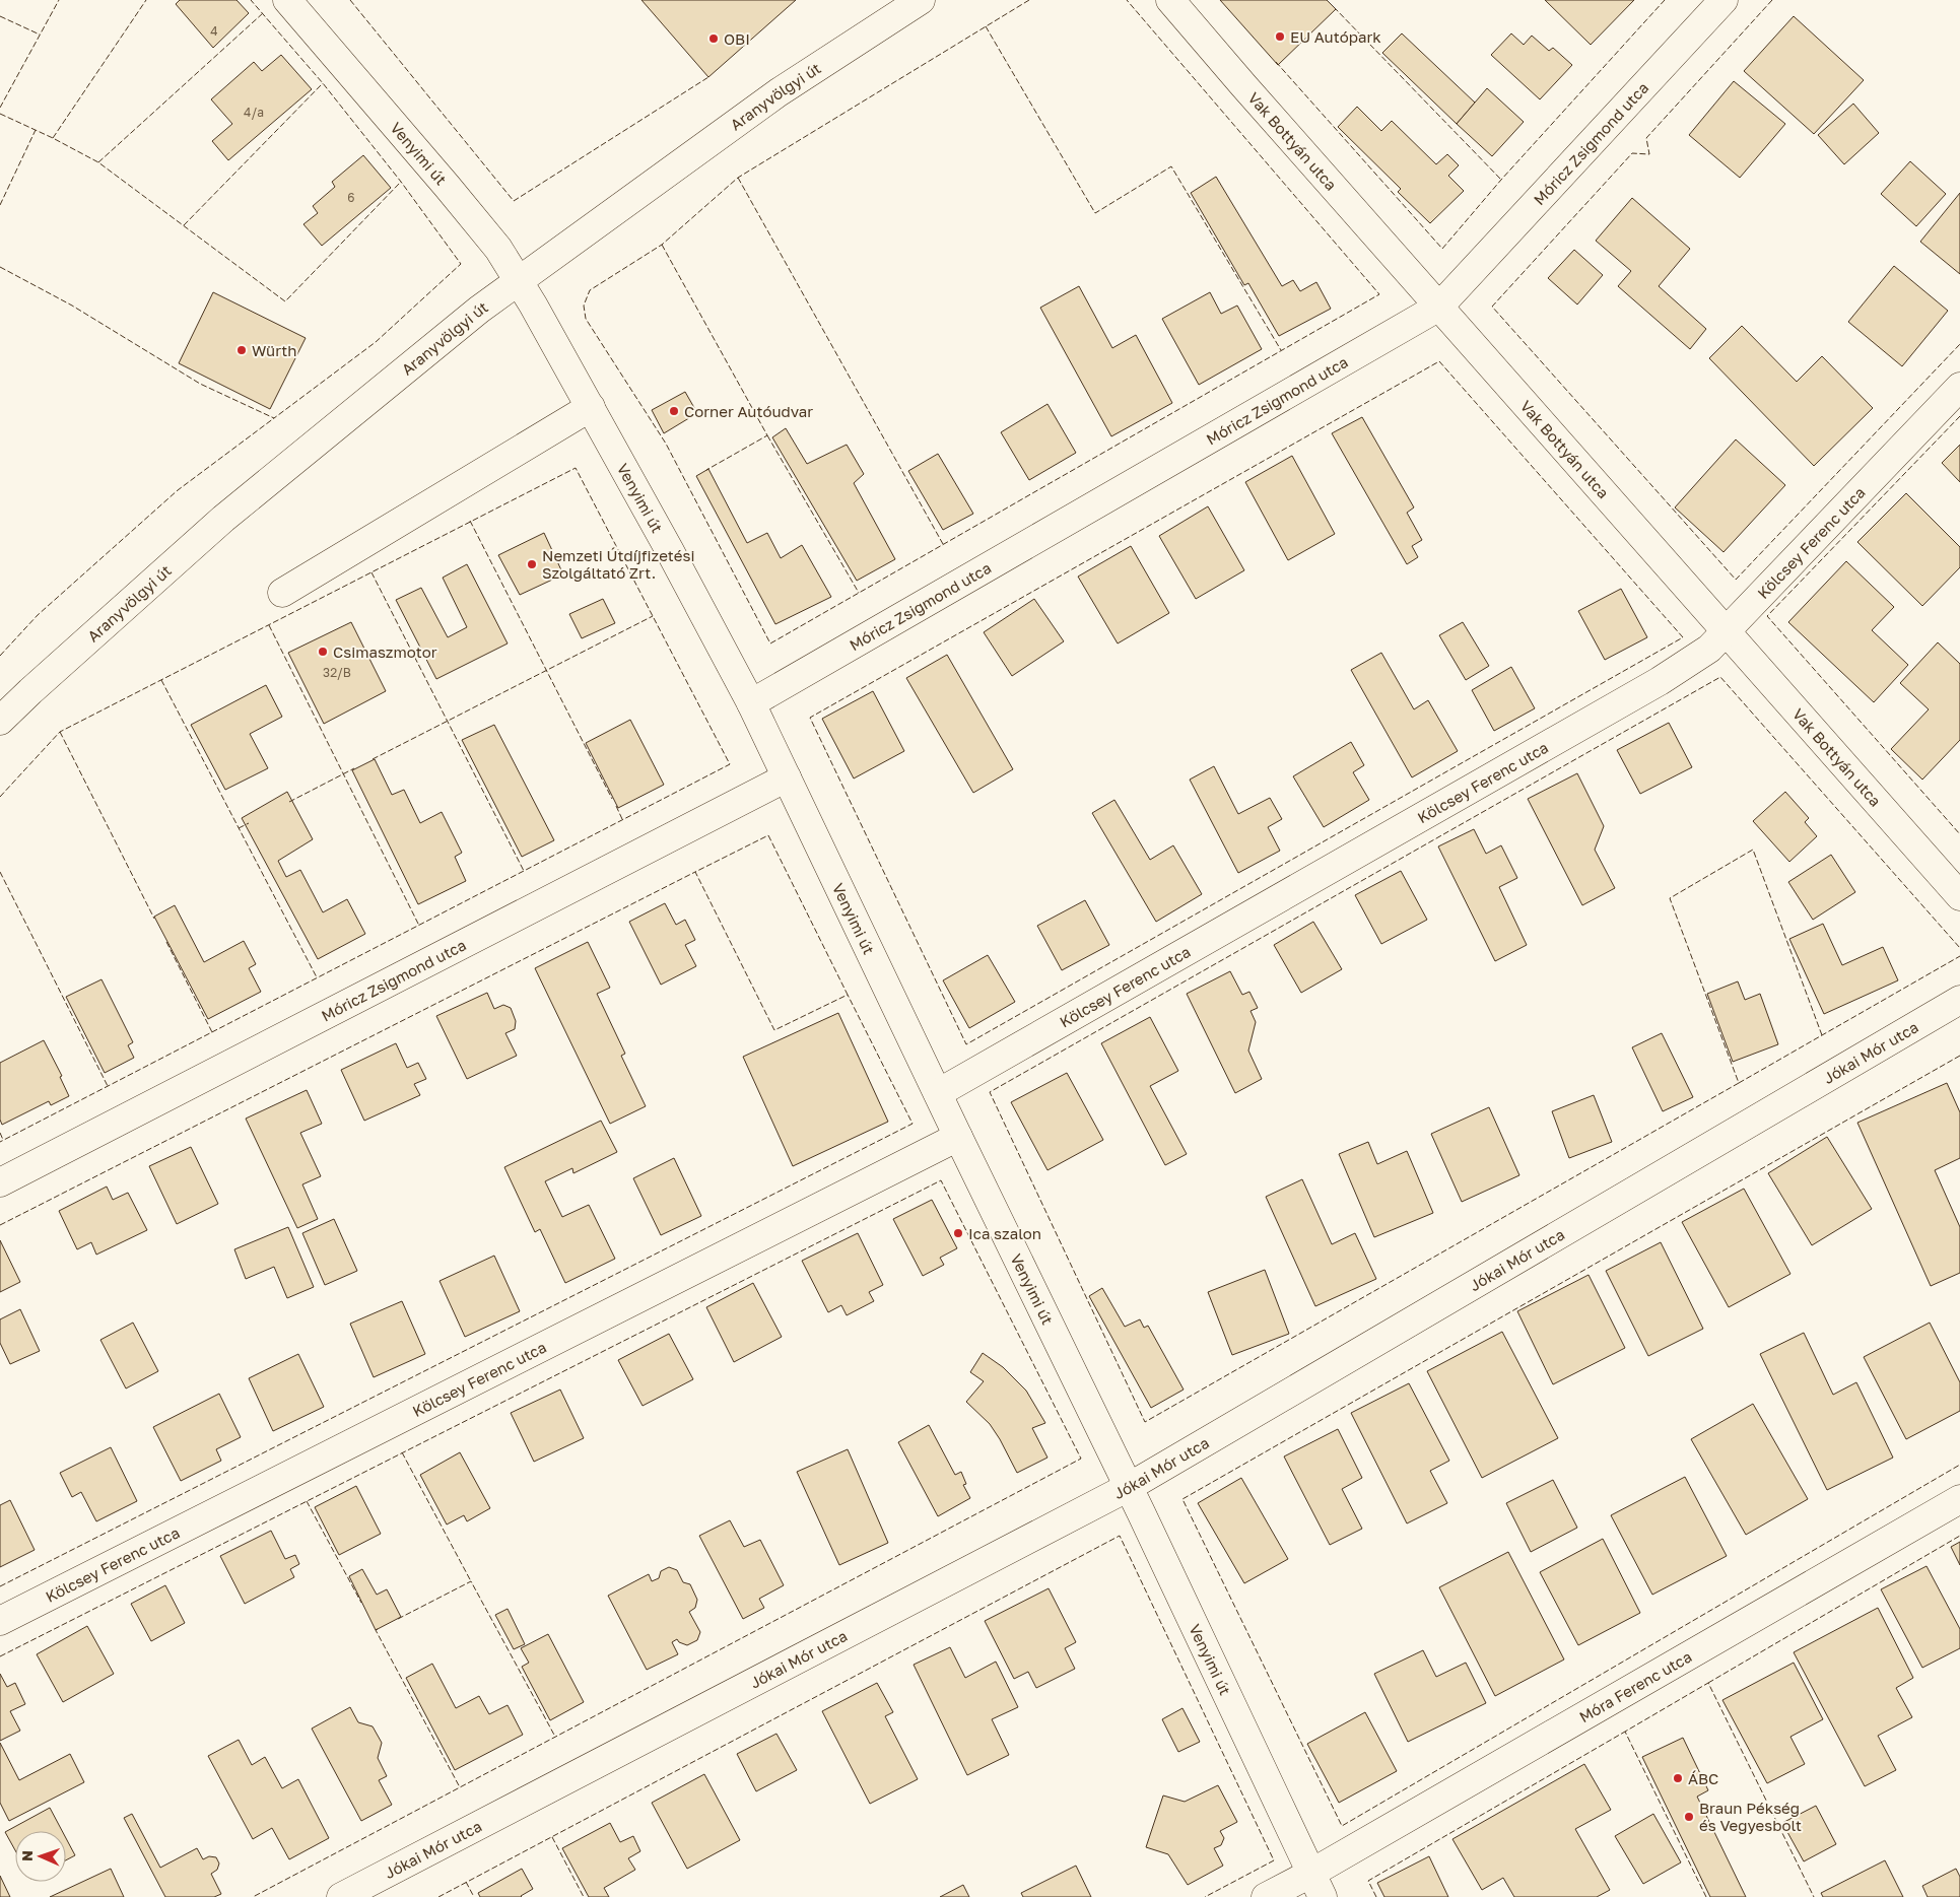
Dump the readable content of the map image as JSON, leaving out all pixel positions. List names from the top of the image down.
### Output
{
  "streets": {
    "street": [
      "Aranyvölgyi út",
      "Vak Bottyán utca",
      "Móricz Zsigmond utca",
      "Venyimi út",
      "Kölcsey Ferenc utca",
      "Jókai Mór utca",
      "Móra Ferenc utca"
    ]
  },
  "crossings": [
    ["Aranyvölgyi út", "Venyimi út"],
    ["Vak Bottyán utca", "Móricz Zsigmond utca"],
    ["Vak Bottyán utca", "Kölcsey Ferenc utca"],
    ["Móricz Zsigmond utca", "Venyimi út"],
    ["Venyimi út", "Kölcsey Ferenc utca"],
    ["Venyimi út", "Jókai Mór utca"],
    ["Venyimi út", "Móra Ferenc utca"]
  ],
  "places": [
    "EU Autópark",
    "OBI",
    "Würth",
    "Corner Autóudvar",
    "Nemzeti Útdíjfizetési Szolgáltató Zrt.",
    "Csimaszmotor",
    "Ica szalon",
    "ÁBC",
    "Braun Pékség és Vegyesbolt"
  ],
  "house_numbers": [
    "4",
    "4/a",
    "6",
    "32/B"
  ],
  "north": "left"
}
